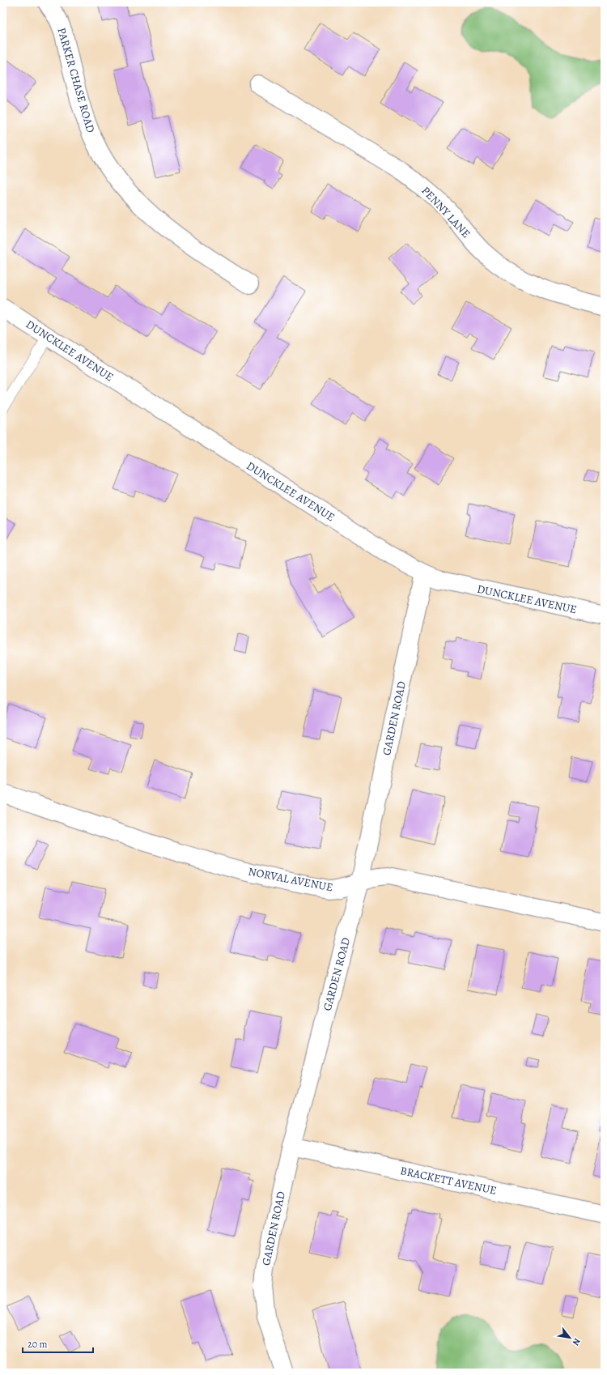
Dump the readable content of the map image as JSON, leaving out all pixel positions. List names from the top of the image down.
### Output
{
  "streets": {
    "street": [
      "PARKER CHASE ROAD",
      "PENNY LANE",
      "DUNCKLEE AVENUE",
      "GARDEN ROAD",
      "NORVAL AVENUE",
      "BRACKETT AVENUE"
    ]
  },
  "crossings": [
    ["DUNCKLEE AVENUE", "GARDEN ROAD"],
    ["GARDEN ROAD", "NORVAL AVENUE"],
    ["GARDEN ROAD", "BRACKETT AVENUE"]
  ],
  "scale_bar": "20 m",
  "north": "bottom right"
}
